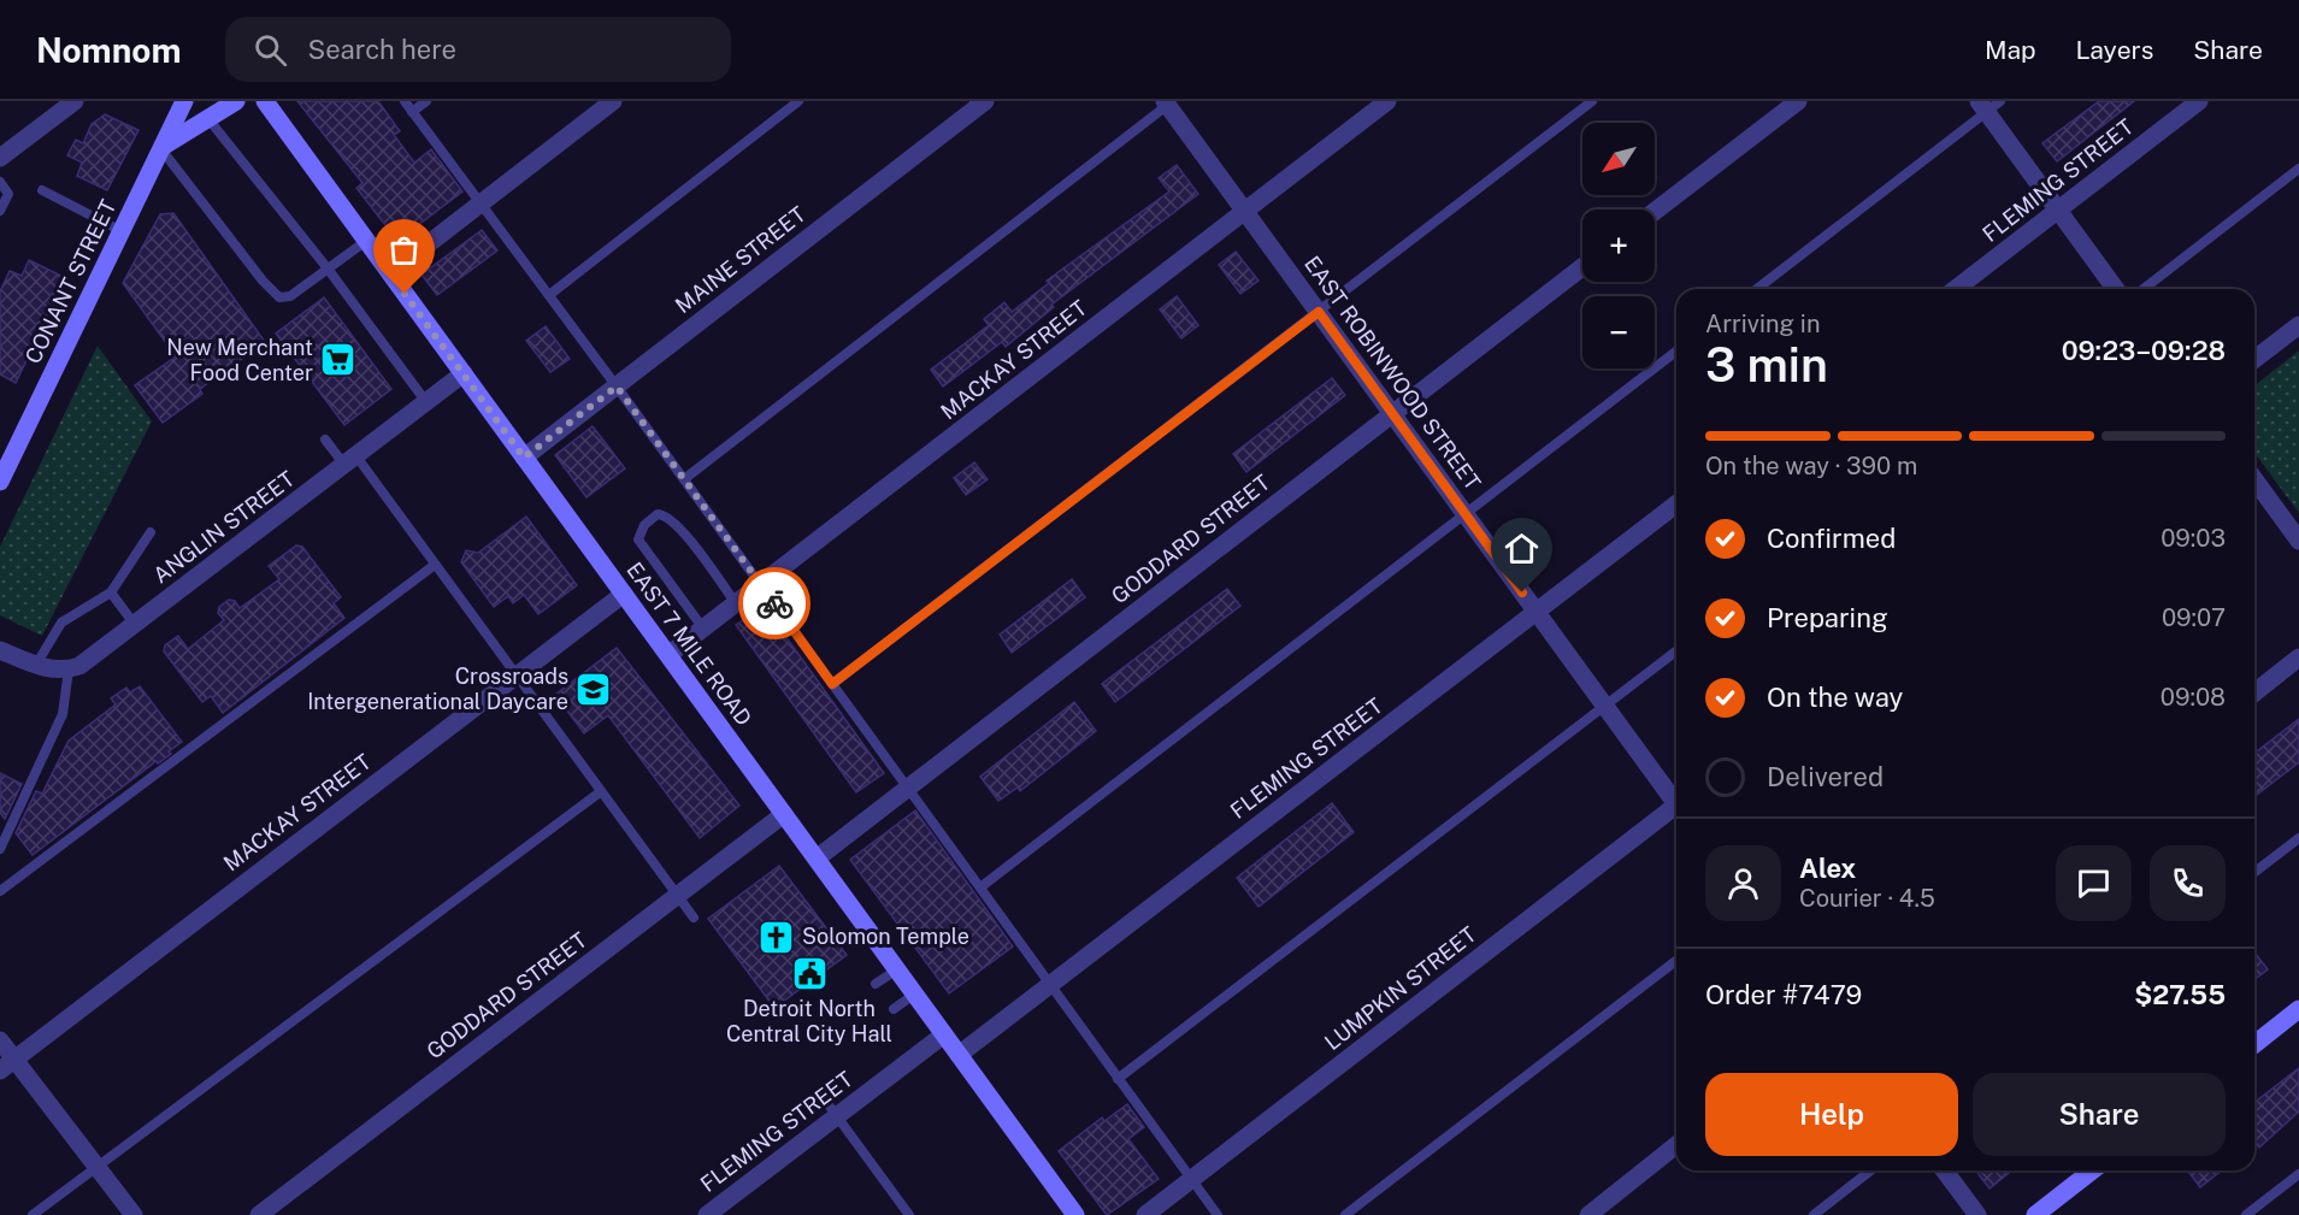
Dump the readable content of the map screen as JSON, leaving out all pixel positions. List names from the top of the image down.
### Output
{
  "streets": {
    "street": [
      "FLEMING STREET",
      "MAINE STREET",
      "CONANT STREET",
      "MACKAY STREET",
      "EAST ROBINWOOD STREET",
      "ANGLIN STREET",
      "GODDARD STREET",
      "EAST 7 MILE ROAD",
      "LUMPKIN STREET"
    ]
  },
  "crossings": [
    ["FLEMING STREET", "EAST ROBINWOOD STREET"],
    ["FLEMING STREET", "EAST 7 MILE ROAD"],
    ["MAINE STREET", "EAST 7 MILE ROAD"],
    ["MACKAY STREET", "EAST ROBINWOOD STREET"],
    ["MACKAY STREET", "EAST 7 MILE ROAD"],
    ["EAST ROBINWOOD STREET", "GODDARD STREET"],
    ["ANGLIN STREET", "EAST 7 MILE ROAD"],
    ["GODDARD STREET", "EAST 7 MILE ROAD"]
  ],
  "places": {
    "supermarket": ["New Merchant Food Center"],
    "school or university": ["Crossroads Intergenerational Daycare"],
    "church": ["Solomon Temple"],
    "public building": ["Detroit North Central City Hall"]
  },
  "north": "bottom left",
  "page": {
    "header": "Nomnom",
    "search": "Search here",
    "nav": ["Map", "Layers", "Share"],
    "map_buttons": ["+", "−"],
    "heading": ["3 min", "Arriving in", "09:23–09:28"],
    "panel": [
      "Alex",
      "Courier · 4.5",
      "Order #7479",
      "$27.55"
    ],
    "bar": "On the way · 390 m",
    "list": [
      ["Confirmed", "09:03"],
      ["Preparing", "09:07"],
      ["On the way", "09:08"],
      "Delivered"
    ],
    "buttons": ["Help", "Share"]
  }
}
